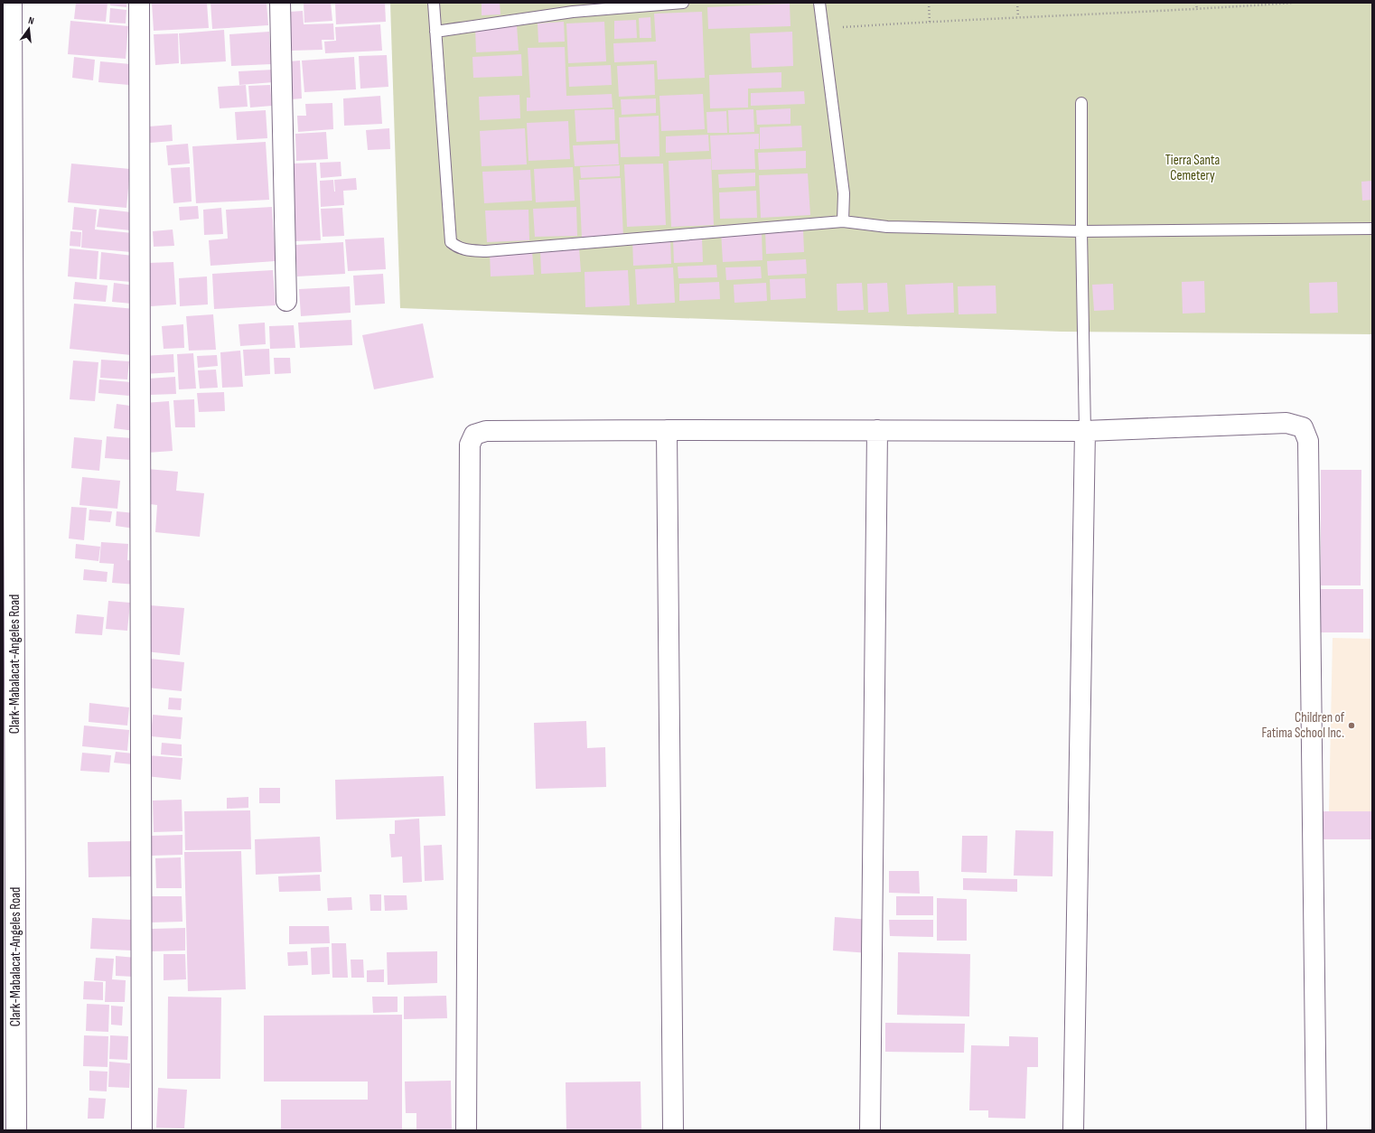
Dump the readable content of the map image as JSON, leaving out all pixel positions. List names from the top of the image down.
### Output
{
  "streets": {
    "street": ["Clark-Mabalacat-Angeles Road"]
  },
  "parks": ["Tierra Santa Cemetery"],
  "places": ["Children of Fatima School Inc."],
  "north": "top"
}
